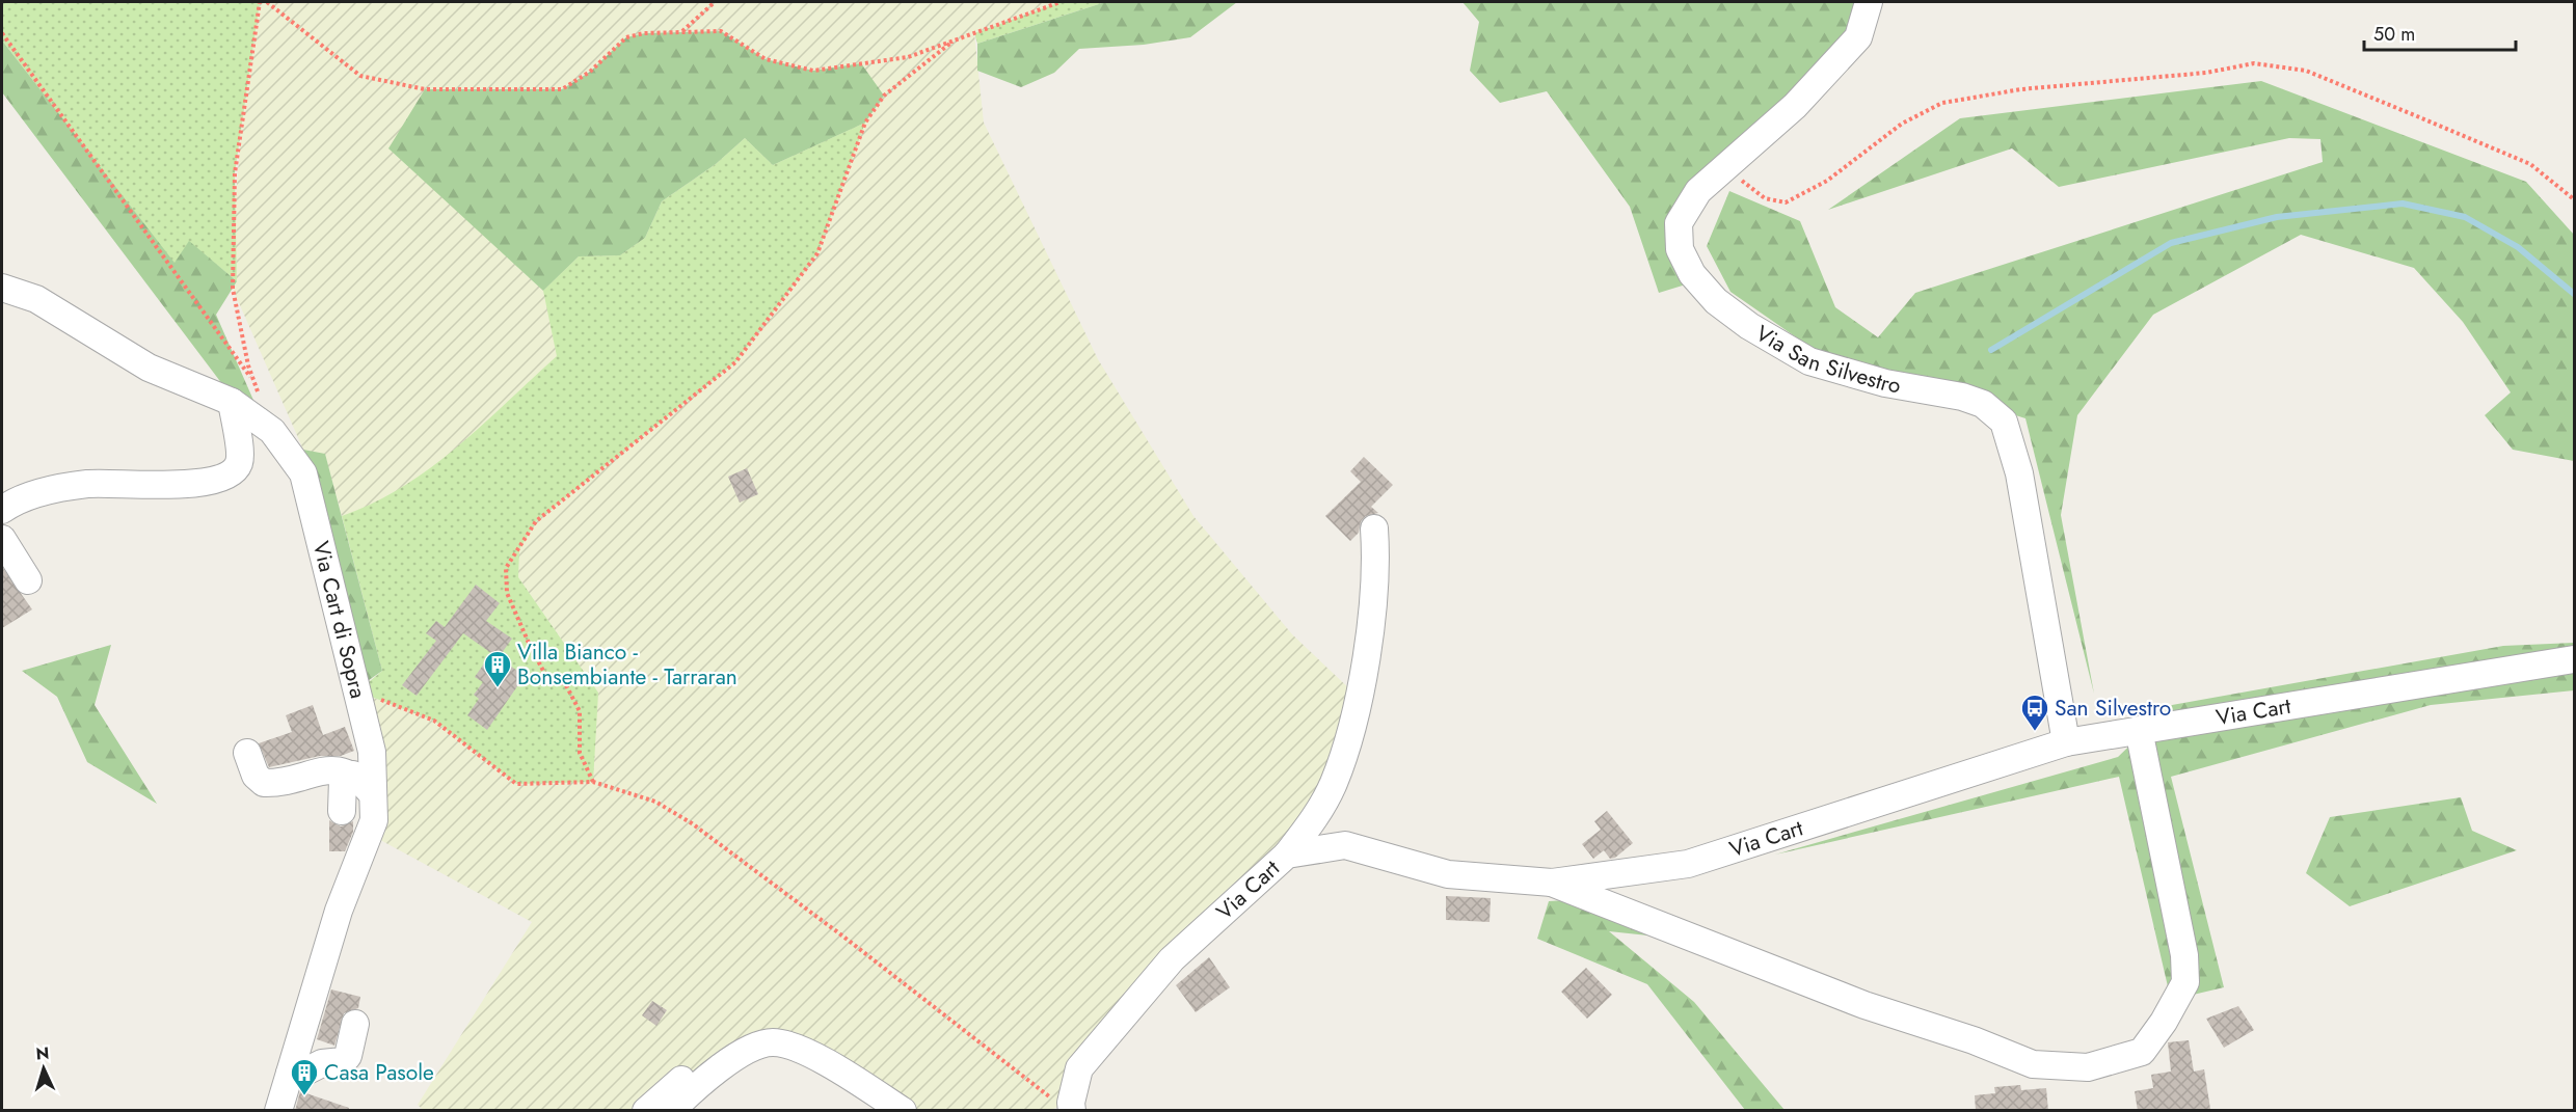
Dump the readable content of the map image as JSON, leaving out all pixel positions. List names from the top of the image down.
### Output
{
  "streets": {
    "street": ["Via San Silvestro", "Via Cart di Sopra", "Via Cart"]
  },
  "crossings": [
    ["Via San Silvestro", "Via Cart"]
  ],
  "places": {
    "building": ["Villa Bianco - Bonsembiante - Tarraran", "Casa Pasole"],
    "bus stop": ["San Silvestro"]
  },
  "scale_bar": "50 m",
  "north": "top"
}
